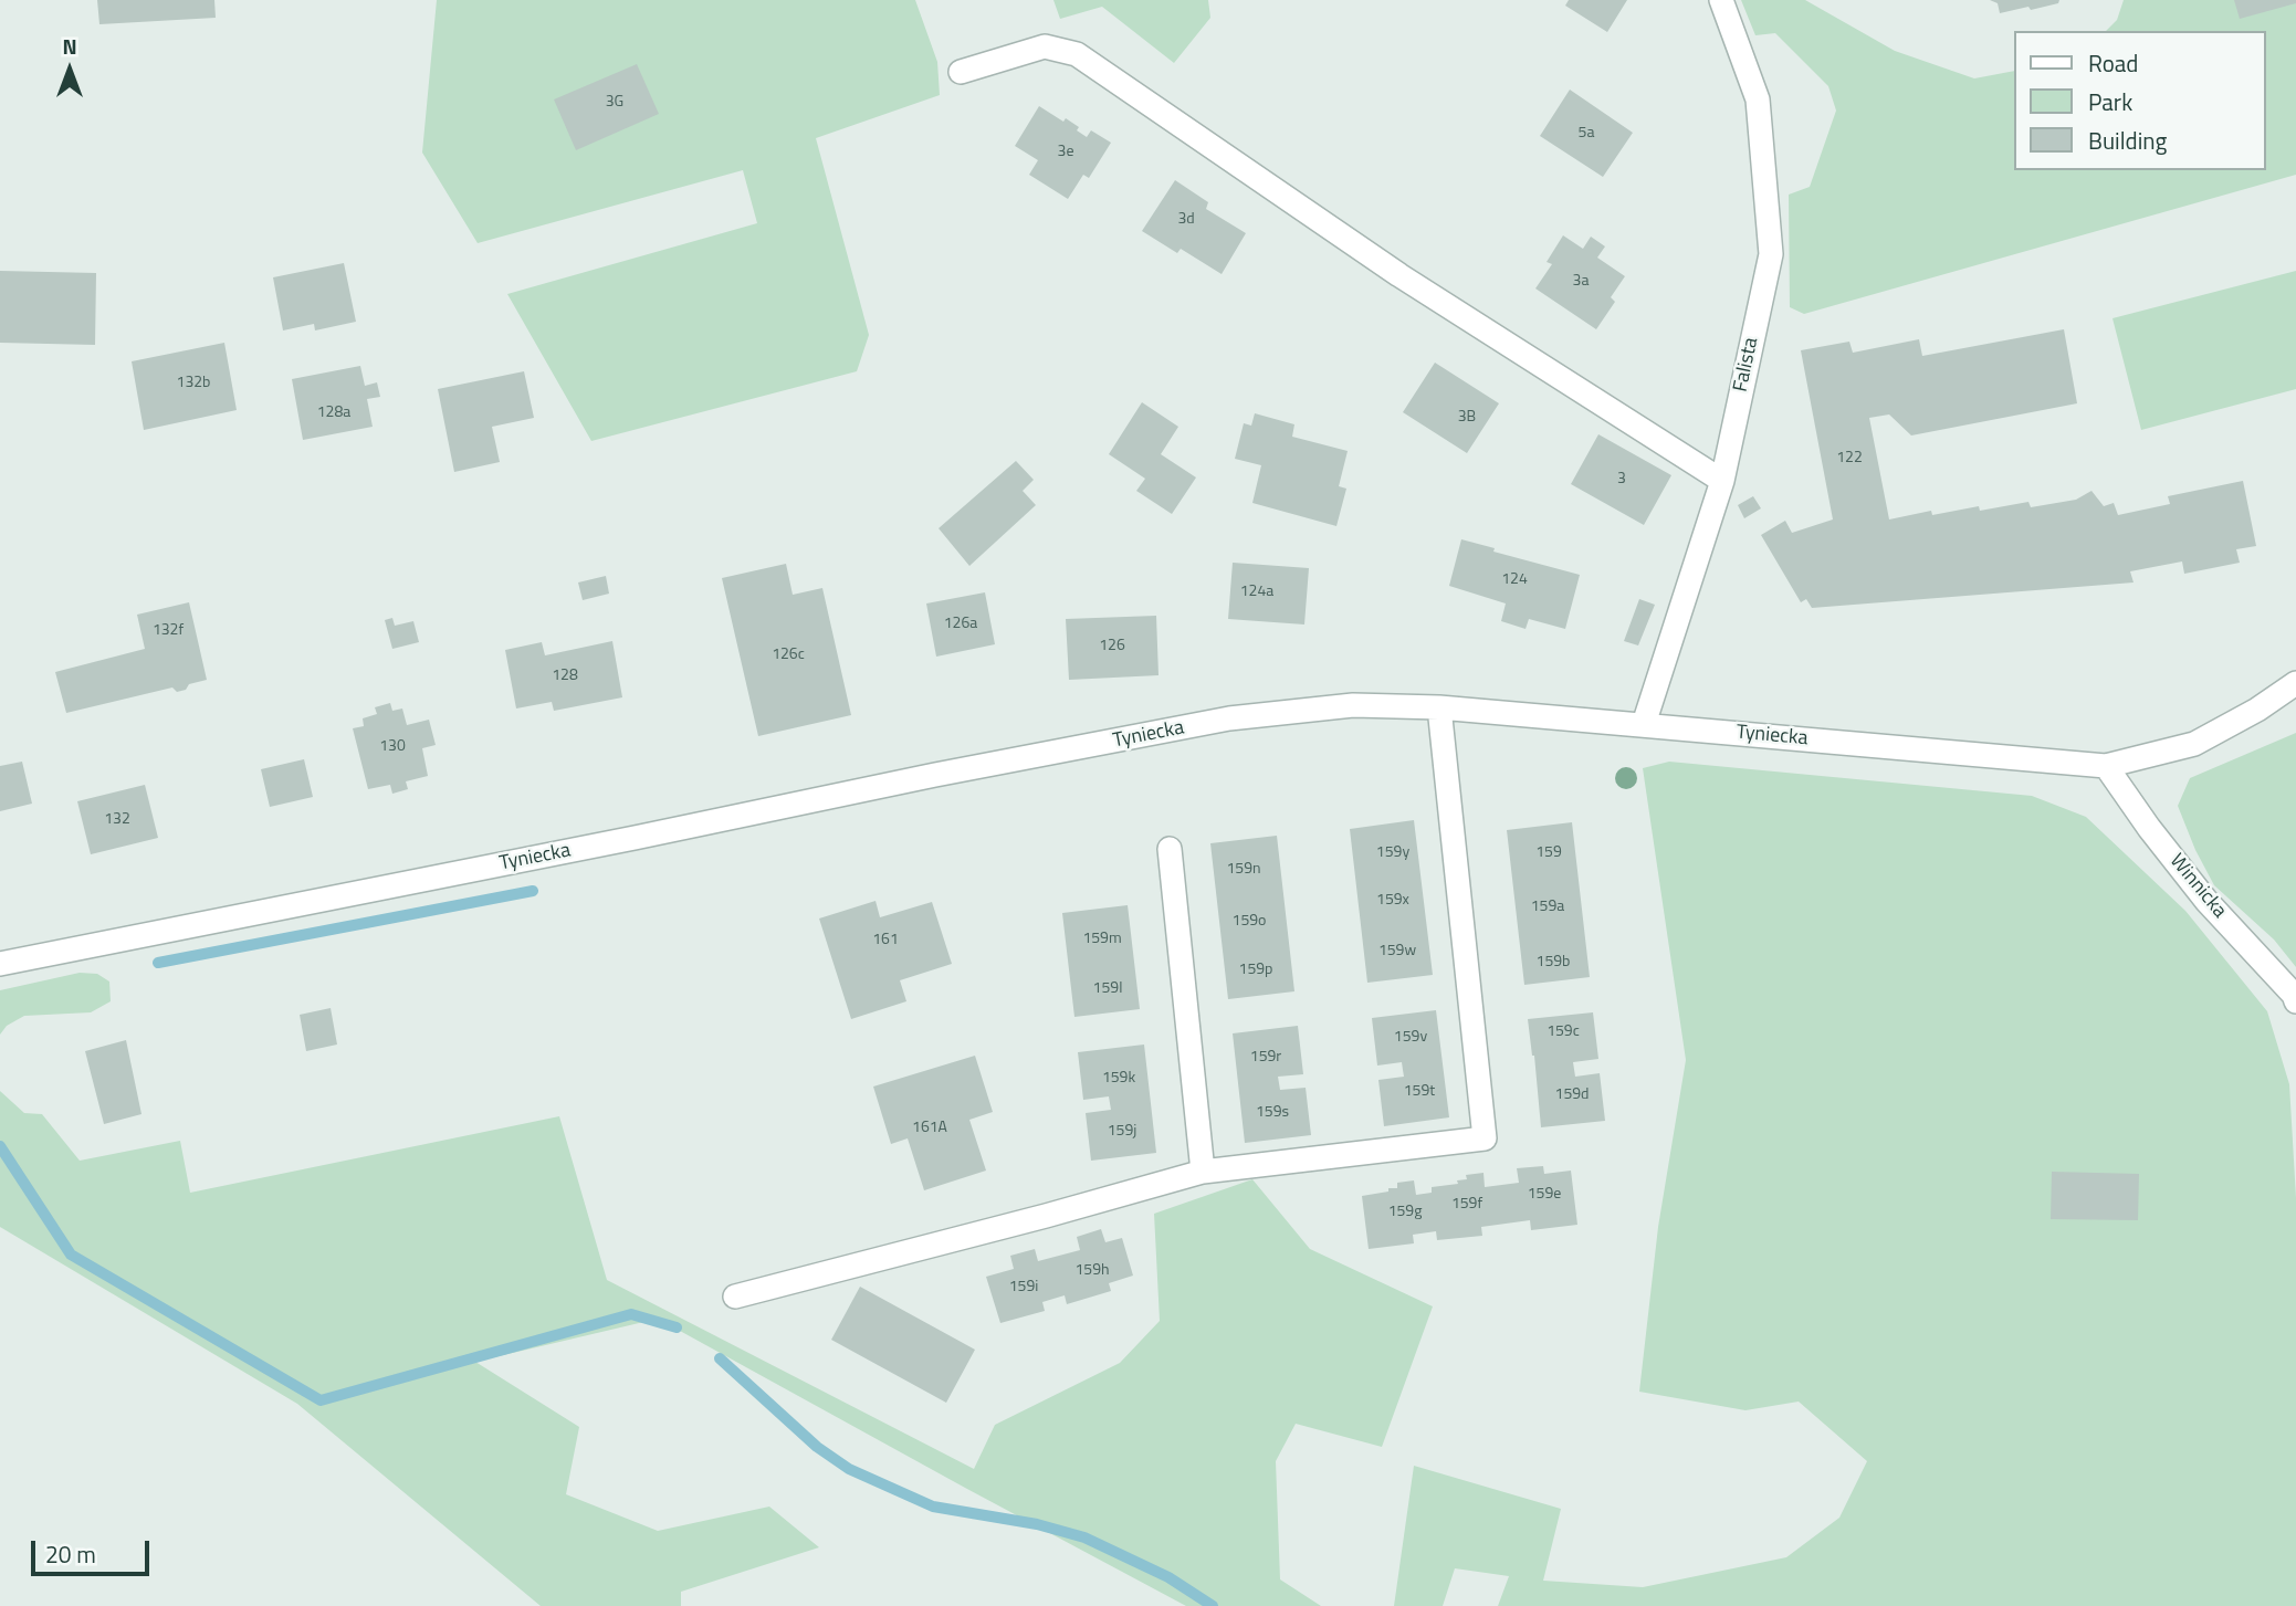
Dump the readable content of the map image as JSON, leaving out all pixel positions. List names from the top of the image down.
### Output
{
  "streets": {
    "street": ["Falista", "Tyniecka", "Winnicka"]
  },
  "crossings": [
    ["Falista", "Tyniecka"],
    ["Tyniecka", "Winnicka"]
  ],
  "house_numbers": [
    "3G",
    "5a",
    "3e",
    "3d",
    "3a",
    "132b",
    "128a",
    "3B",
    "122",
    "3",
    "124",
    "124a",
    "126a",
    "132f",
    "126",
    "126c",
    "128",
    "130",
    "132",
    "159y",
    "159",
    "159n",
    "159x",
    "159a",
    "159o",
    "159m",
    "161",
    "159w",
    "159b",
    "159p",
    "159l",
    "159c",
    "159v",
    "159r",
    "159k",
    "159t",
    "159d",
    "159s",
    "161A",
    "159j",
    "159e",
    "159f",
    "159g",
    "159h",
    "159i"
  ],
  "legend": ["Road", "Park", "Building"],
  "scale_bar": "20 m",
  "north": "top"
}
